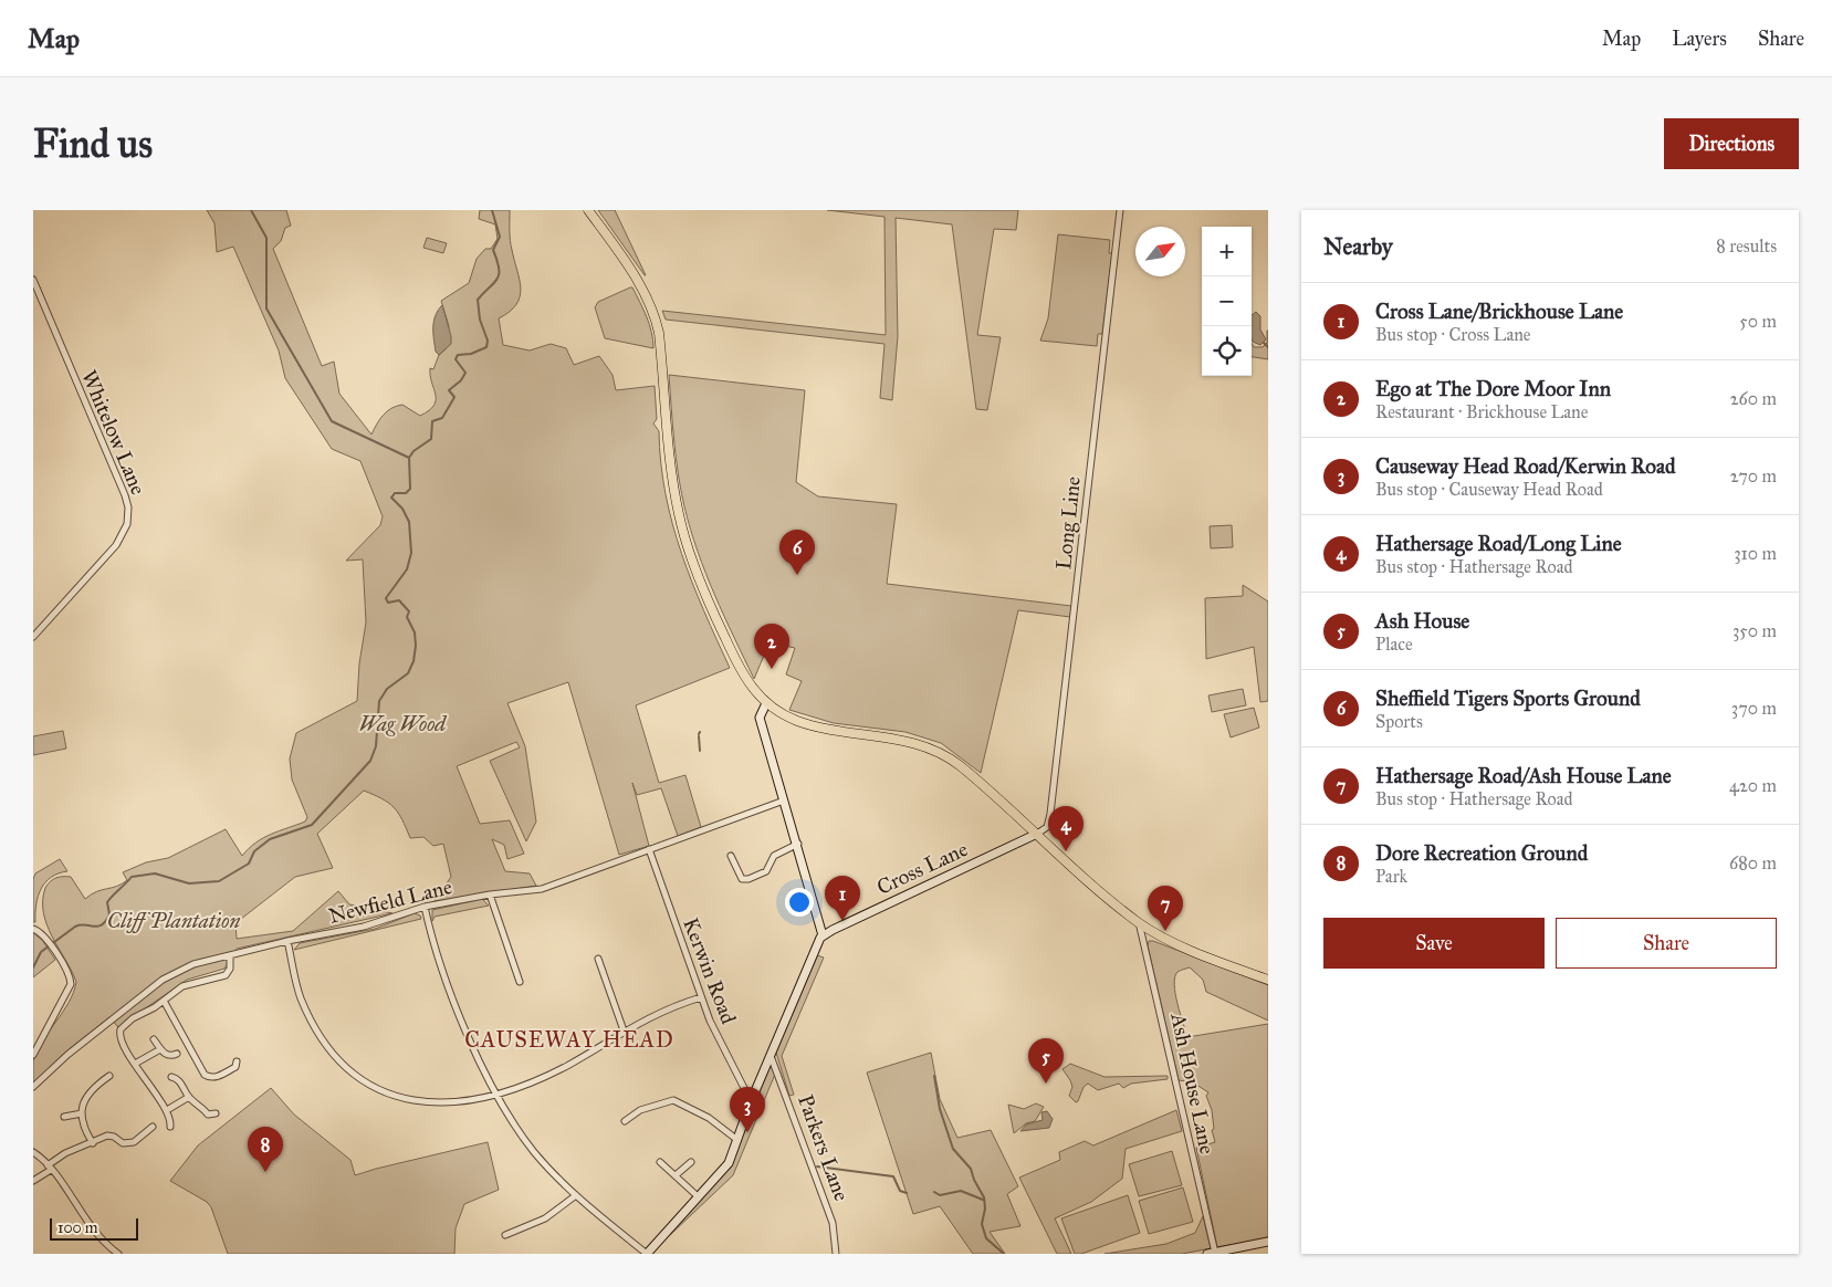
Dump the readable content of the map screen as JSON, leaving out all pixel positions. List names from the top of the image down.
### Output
{
  "streets": {
    "street": [
      "Whitelow Lane",
      "Long Line",
      "Cross Lane",
      "Newfield Lane",
      "Kerwin Road",
      "Ash House Lane",
      "Parkers Lane"
    ]
  },
  "crossings": [
    ["Long Line", "Cross Lane"],
    ["Newfield Lane", "Kerwin Road"]
  ],
  "districts": ["CAUSEWAY HEAD"],
  "parks": ["Wag Wood", "Cliff Plantation"],
  "scale_bar": "100 m",
  "north": "top right",
  "page": {
    "header": "Map",
    "nav": ["Map", "Layers", "Share"],
    "buttons": [
      "Directions",
      ["Save", "Share"]
    ],
    "title": "Find us",
    "heading": ["Nearby", "8 results"],
    "map_buttons": ["+", "−"],
    "list": [
      {
        "mark": "1",
        "name": "Cross Lane/Brickhouse Lane",
        "note": "Bus stop · Cross Lane",
        "value": "50 m"
      },
      {
        "mark": "2",
        "name": "Ego at The Dore Moor Inn",
        "note": "Restaurant · Brickhouse Lane",
        "value": "260 m"
      },
      {
        "mark": "3",
        "name": "Causeway Head Road/Kerwin Road",
        "note": "Bus stop · Causeway Head Road",
        "value": "270 m"
      },
      {
        "mark": "4",
        "name": "Hathersage Road/Long Line",
        "note": "Bus stop · Hathersage Road",
        "value": "310 m"
      },
      {
        "mark": "5",
        "name": "Ash House",
        "note": "Place",
        "value": "350 m"
      },
      {
        "mark": "6",
        "name": "Sheffield Tigers Sports Ground",
        "note": "Sports",
        "value": "370 m"
      },
      {
        "mark": "7",
        "name": "Hathersage Road/Ash House Lane",
        "note": "Bus stop · Hathersage Road",
        "value": "420 m"
      },
      {
        "mark": "8",
        "name": "Dore Recreation Ground",
        "note": "Park",
        "value": "680 m"
      }
    ],
    "pins": [
      "6",
      "2",
      "4",
      "1",
      "7",
      "5",
      "3",
      "8"
    ],
    "scale": "100 m"
  }
}
